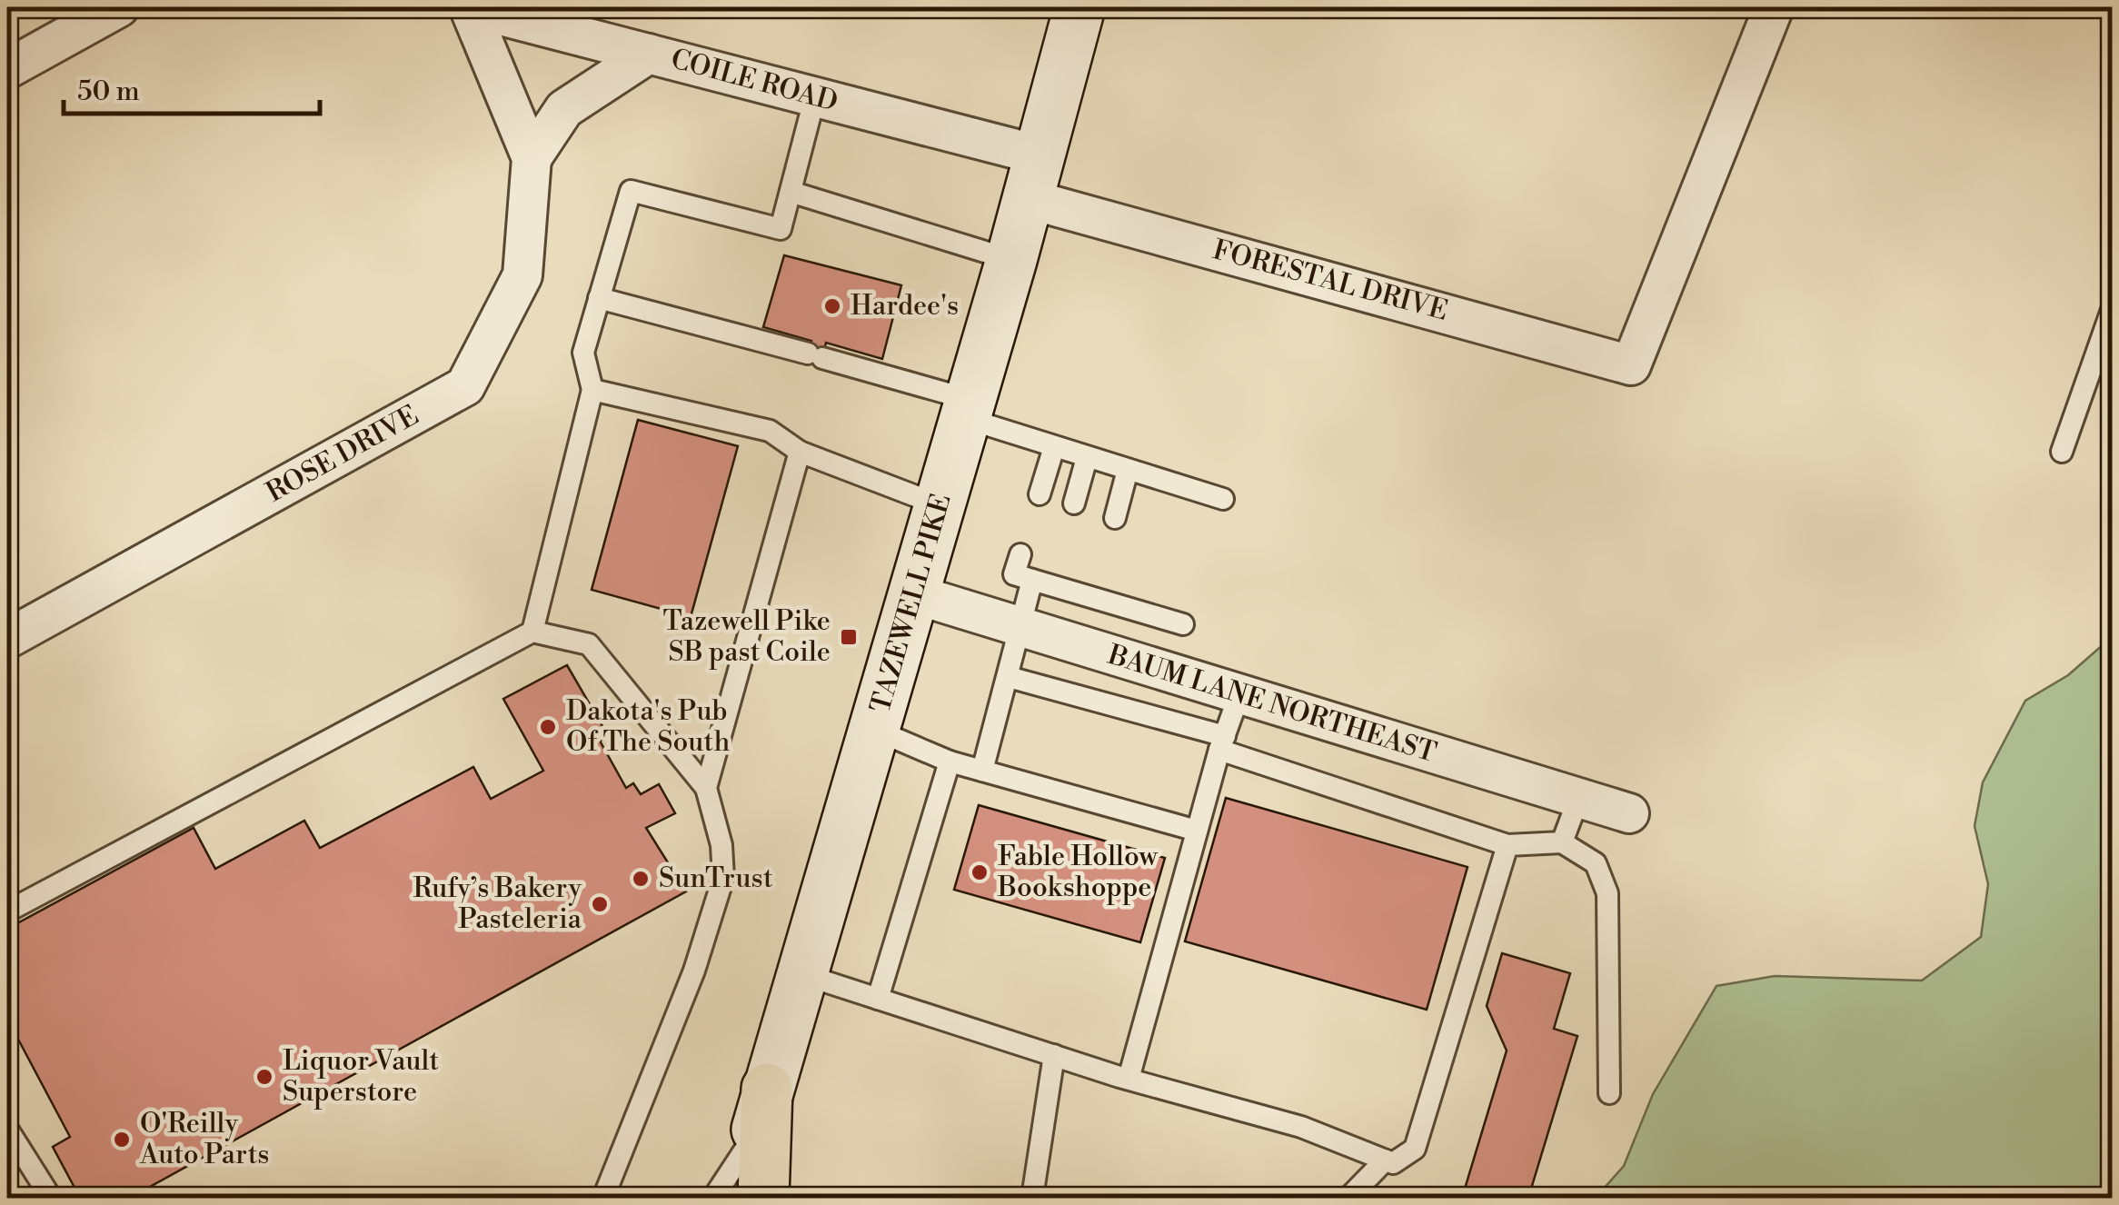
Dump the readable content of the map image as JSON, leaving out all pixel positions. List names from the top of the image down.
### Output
{
  "streets": {
    "main road": ["TAZEWELL PIKE"],
    "street": [
      "COILE ROAD",
      "FORESTAL DRIVE",
      "ROSE DRIVE",
      "BAUM LANE NORTHEAST"
    ]
  },
  "crossings": [
    ["COILE ROAD", "FORESTAL DRIVE"],
    ["COILE ROAD", "ROSE DRIVE"],
    ["COILE ROAD", "TAZEWELL PIKE"],
    ["FORESTAL DRIVE", "TAZEWELL PIKE"],
    ["TAZEWELL PIKE", "BAUM LANE NORTHEAST"]
  ],
  "places": {
    "other": [
      "Hardee's",
      "Dakota's Pub Of The South",
      "Fable Hollow Bookshoppe",
      "SunTrust",
      "Rufy’s Bakery Pasteleria",
      "Liquor Vault Superstore",
      "O'Reilly Auto Parts"
    ],
    "transit": ["Tazewell Pike SB past Coile"]
  },
  "scale_bar": "50 m"
}
